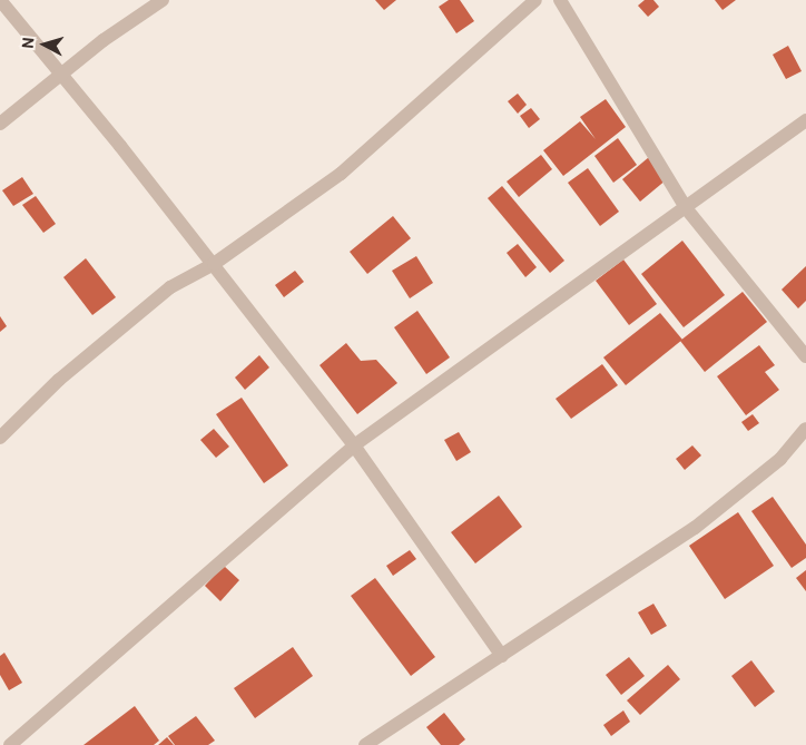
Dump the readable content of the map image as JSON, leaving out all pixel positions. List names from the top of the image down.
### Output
{
  "north": "left"
}
